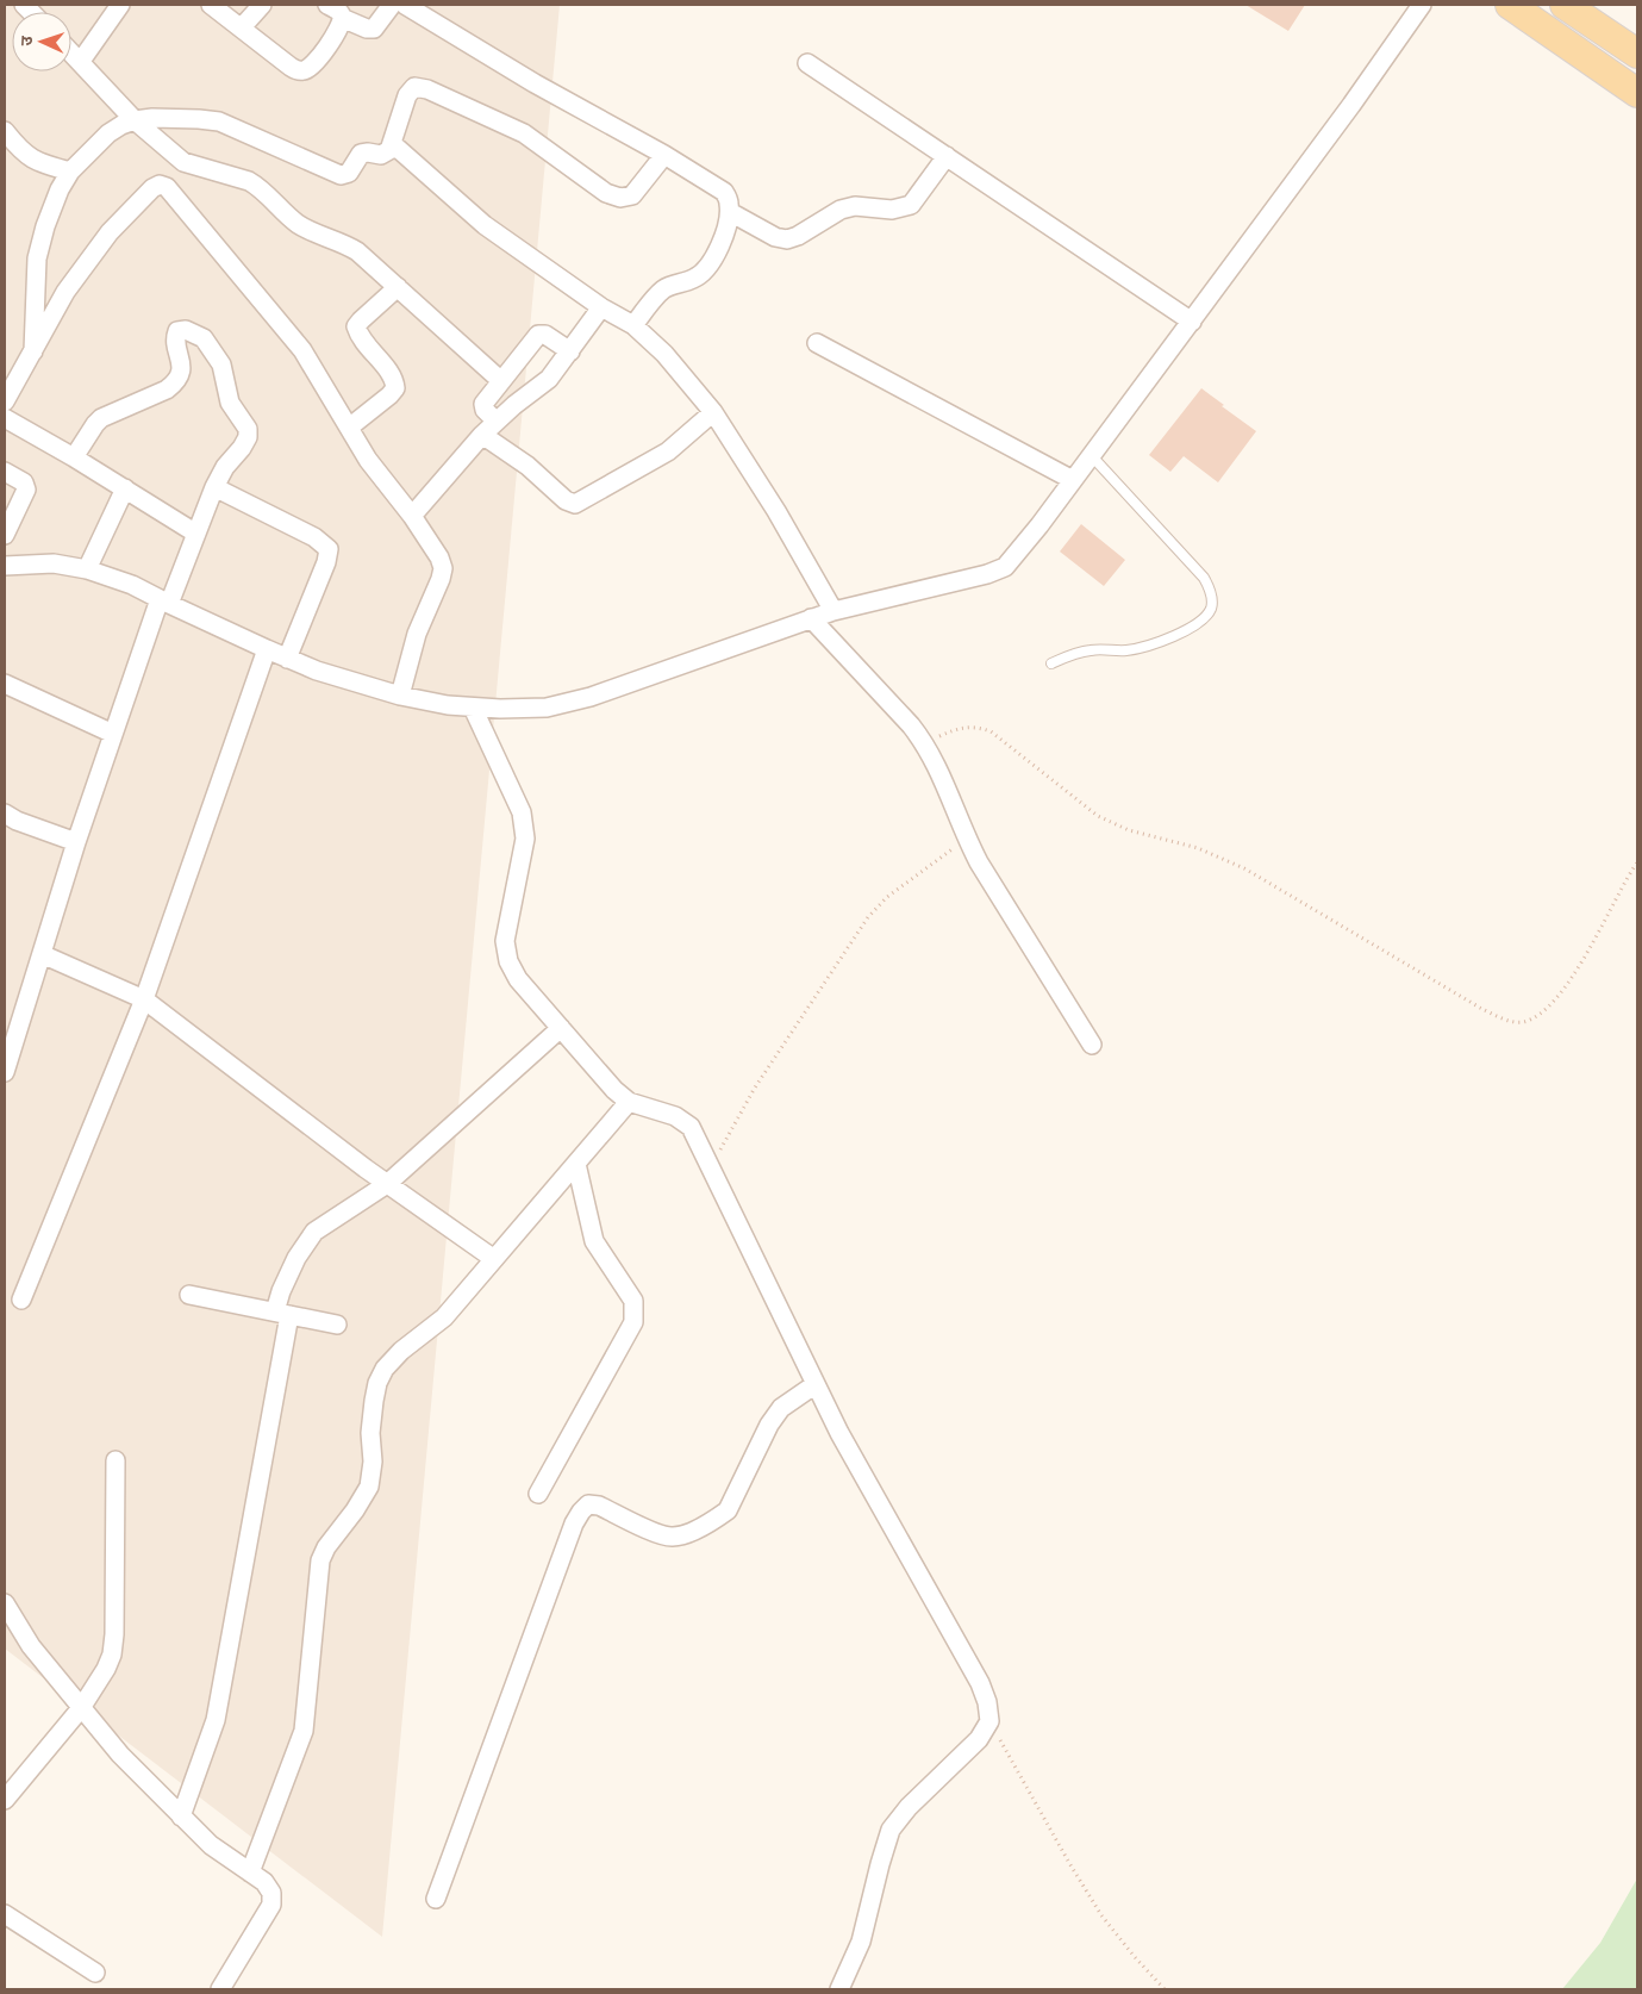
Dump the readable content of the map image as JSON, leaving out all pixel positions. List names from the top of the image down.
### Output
{
  "north": "left"
}
